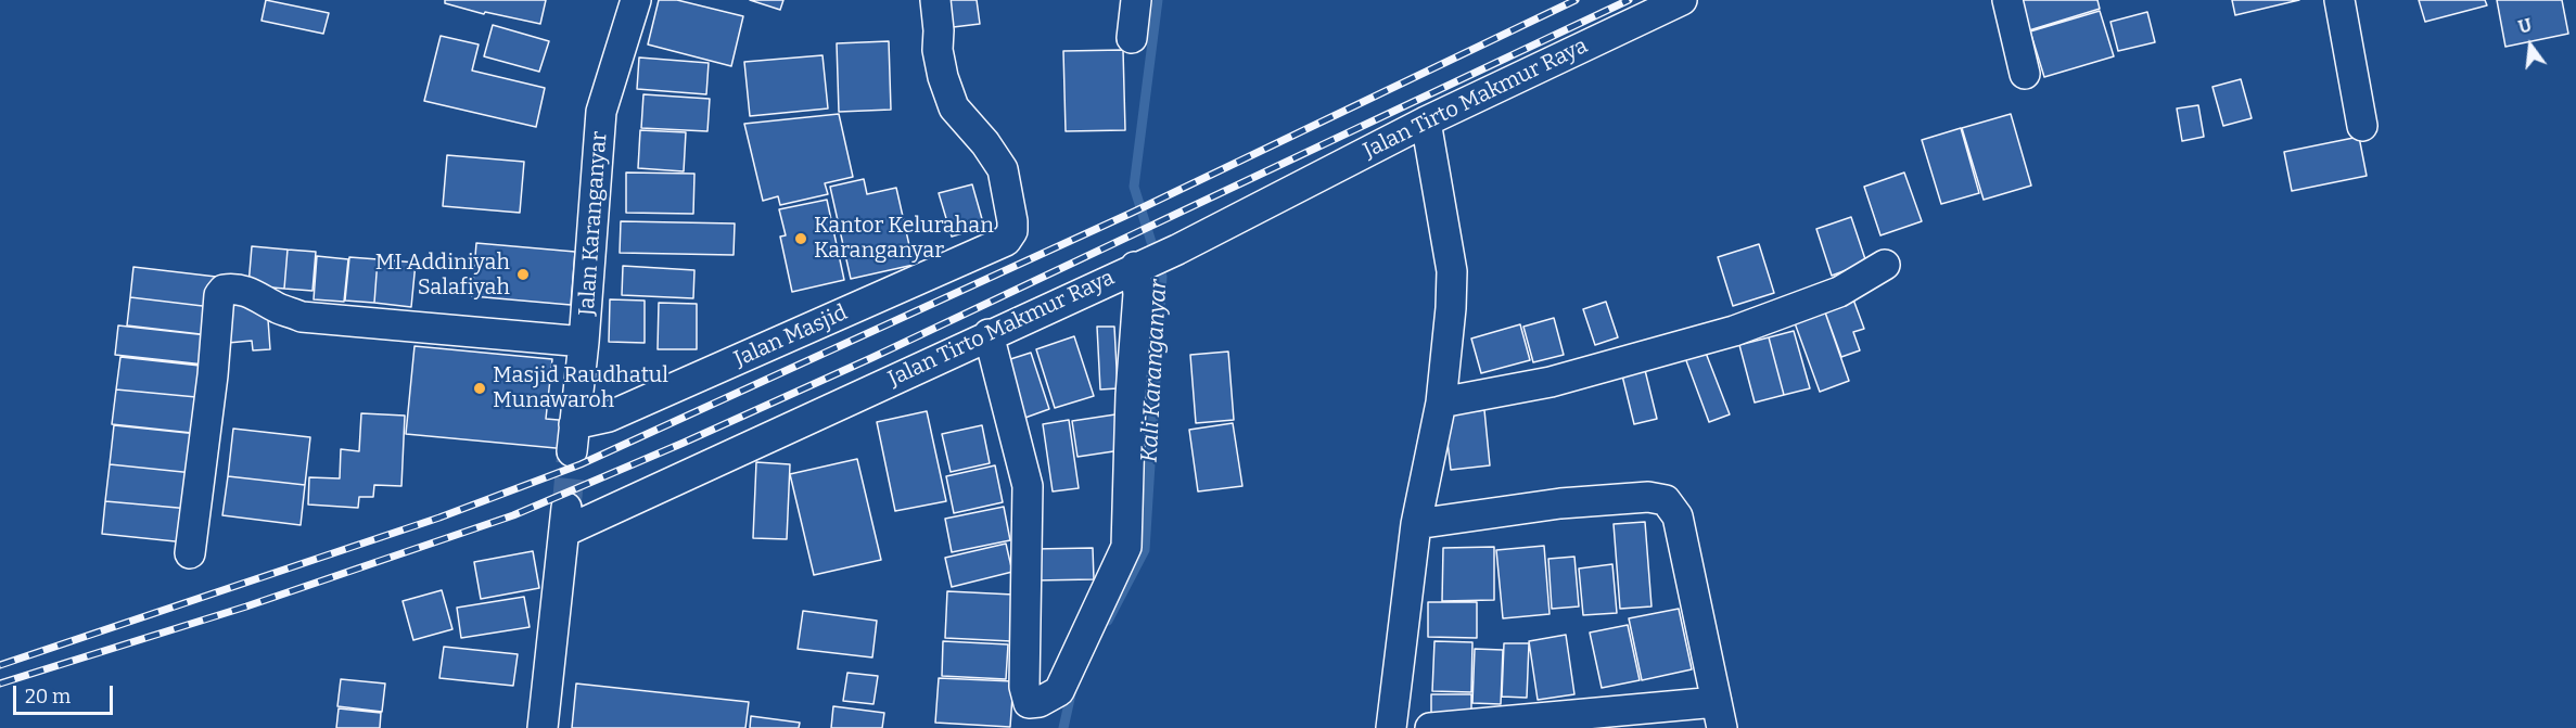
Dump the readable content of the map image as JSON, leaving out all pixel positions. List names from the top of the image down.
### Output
{
  "streets": {
    "street": ["Jalan Tirto Makmur Raya", "Jalan Karanganyar", "Jalan Masjid"]
  },
  "crossings": [
    ["Jalan Karanganyar", "Jalan Masjid"]
  ],
  "water": ["Kali Karanganyar"],
  "places": ["Kantor Kelurahan Karanganyar", "MI Addiniyah Salafiyah", "Masjid Raudhatul Munawaroh"],
  "scale_bar": "20 m",
  "north": "top"
}
